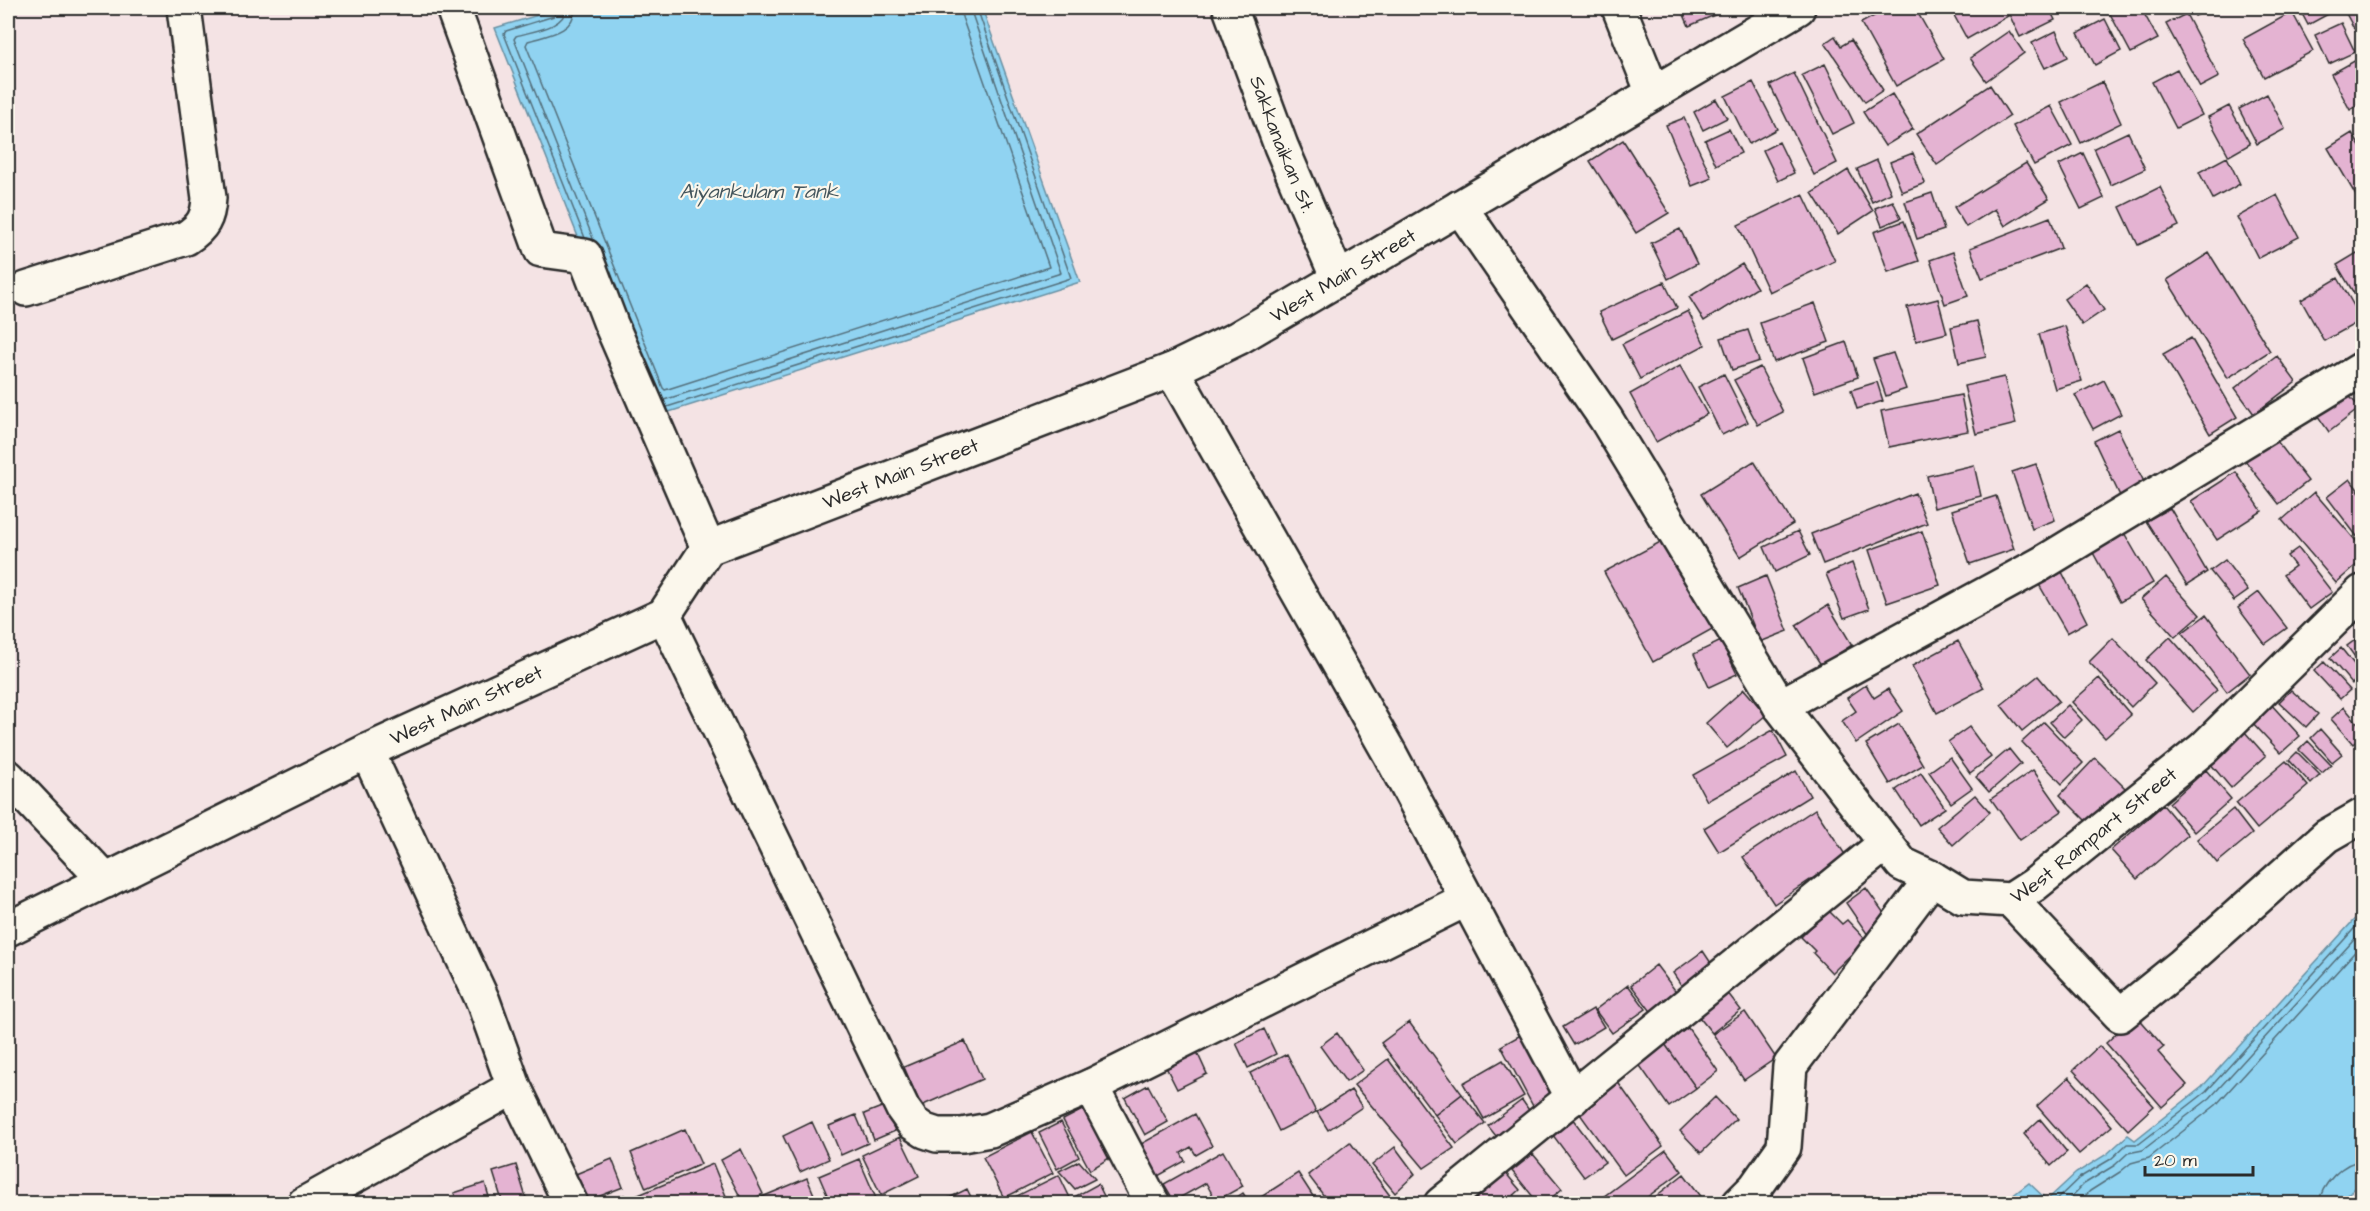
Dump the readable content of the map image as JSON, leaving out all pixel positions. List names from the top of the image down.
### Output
{
  "streets": {
    "street": ["Sakkanaikan St.", "West Main Street", "West Rampart Street"]
  },
  "crossings": [
    ["Sakkanaikan St.", "West Main Street"],
    ["West Main Street", "West Rampart Street"]
  ],
  "water": ["Aiyankulam Tank"],
  "scale_bar": "20 m"
}
